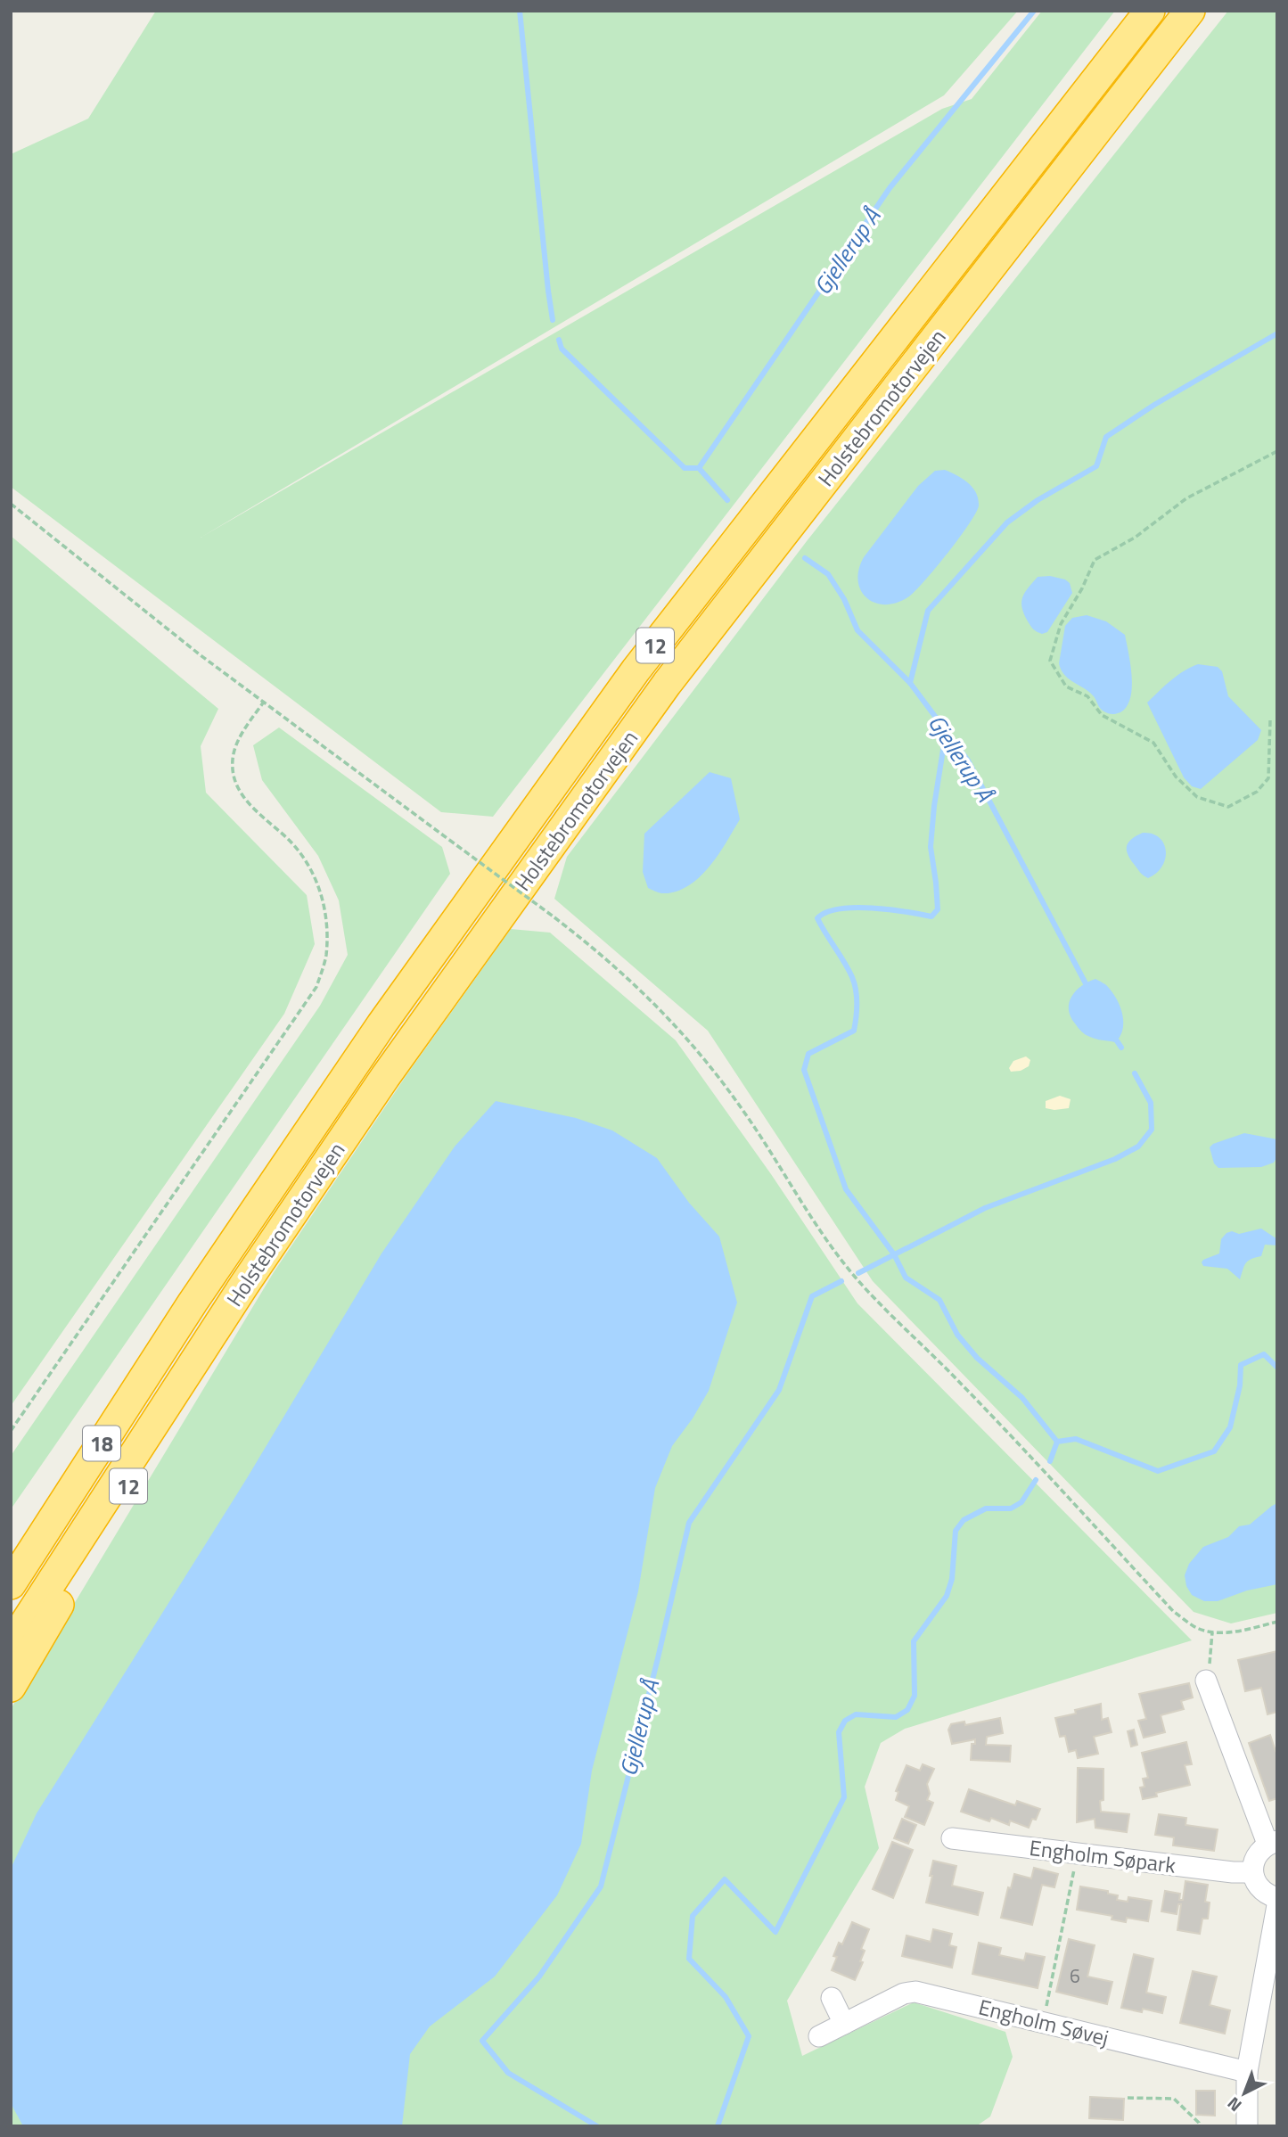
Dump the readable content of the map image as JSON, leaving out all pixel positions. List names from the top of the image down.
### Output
{
  "streets": {
    "highway": ["Holstebromotorvejen", "12", "18"],
    "street": ["Engholm Søpark", "Engholm Søvej"]
  },
  "crossings": [
    ["Holstebromotorvejen", "12"]
  ],
  "water": ["Gjellerup Å"],
  "house_numbers": ["6"],
  "north": "bottom left"
}
